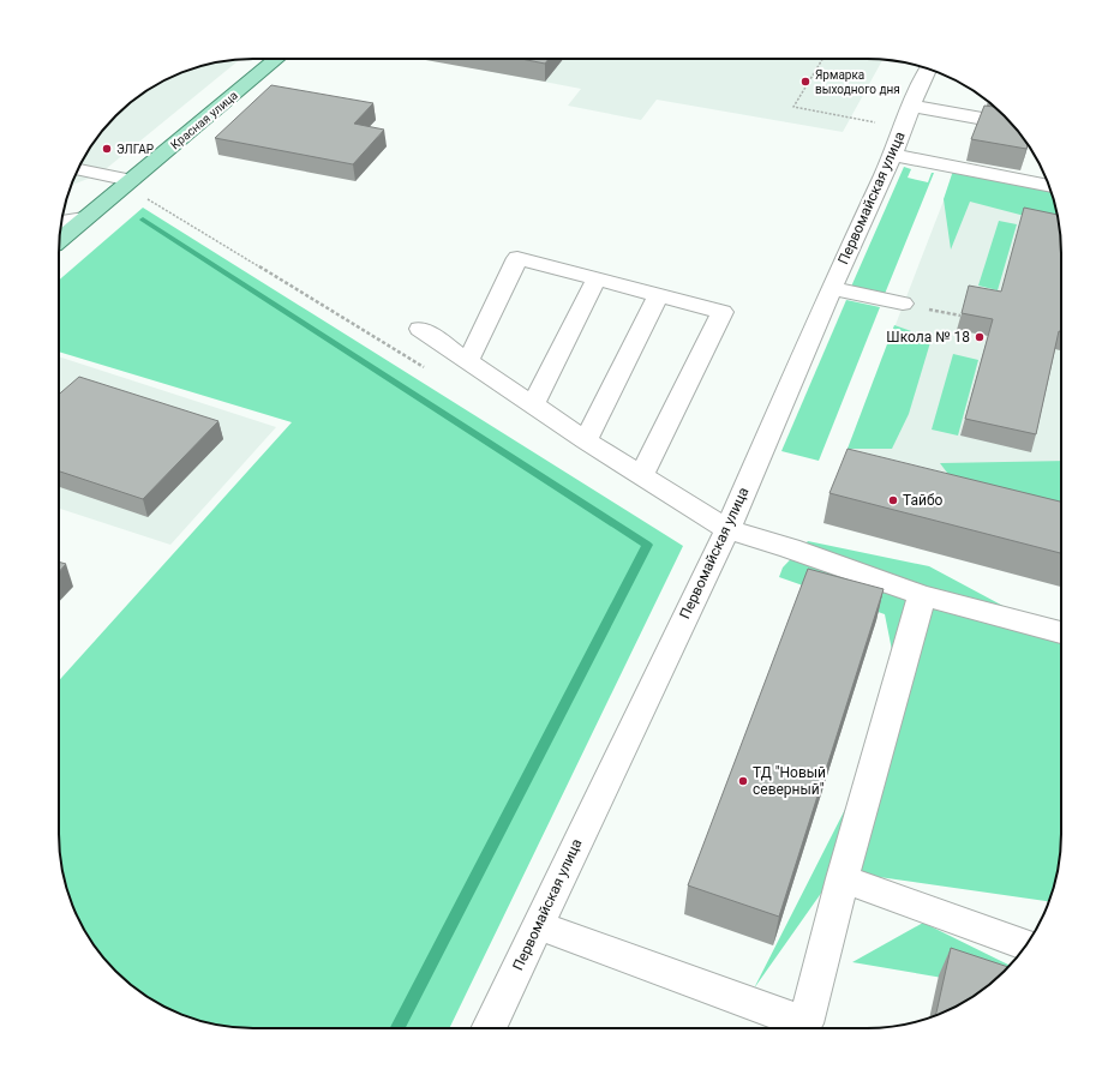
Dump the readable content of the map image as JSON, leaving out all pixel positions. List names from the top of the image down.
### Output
{
  "streets": {
    "main road": ["Красная улица"],
    "street": ["Первомайская улица"]
  },
  "places": [
    "Ярмарка выходного дня",
    "ЭЛГАР",
    "Школа № 18",
    "Тайбо",
    "ТД \"Новый северный\""
  ]
}
